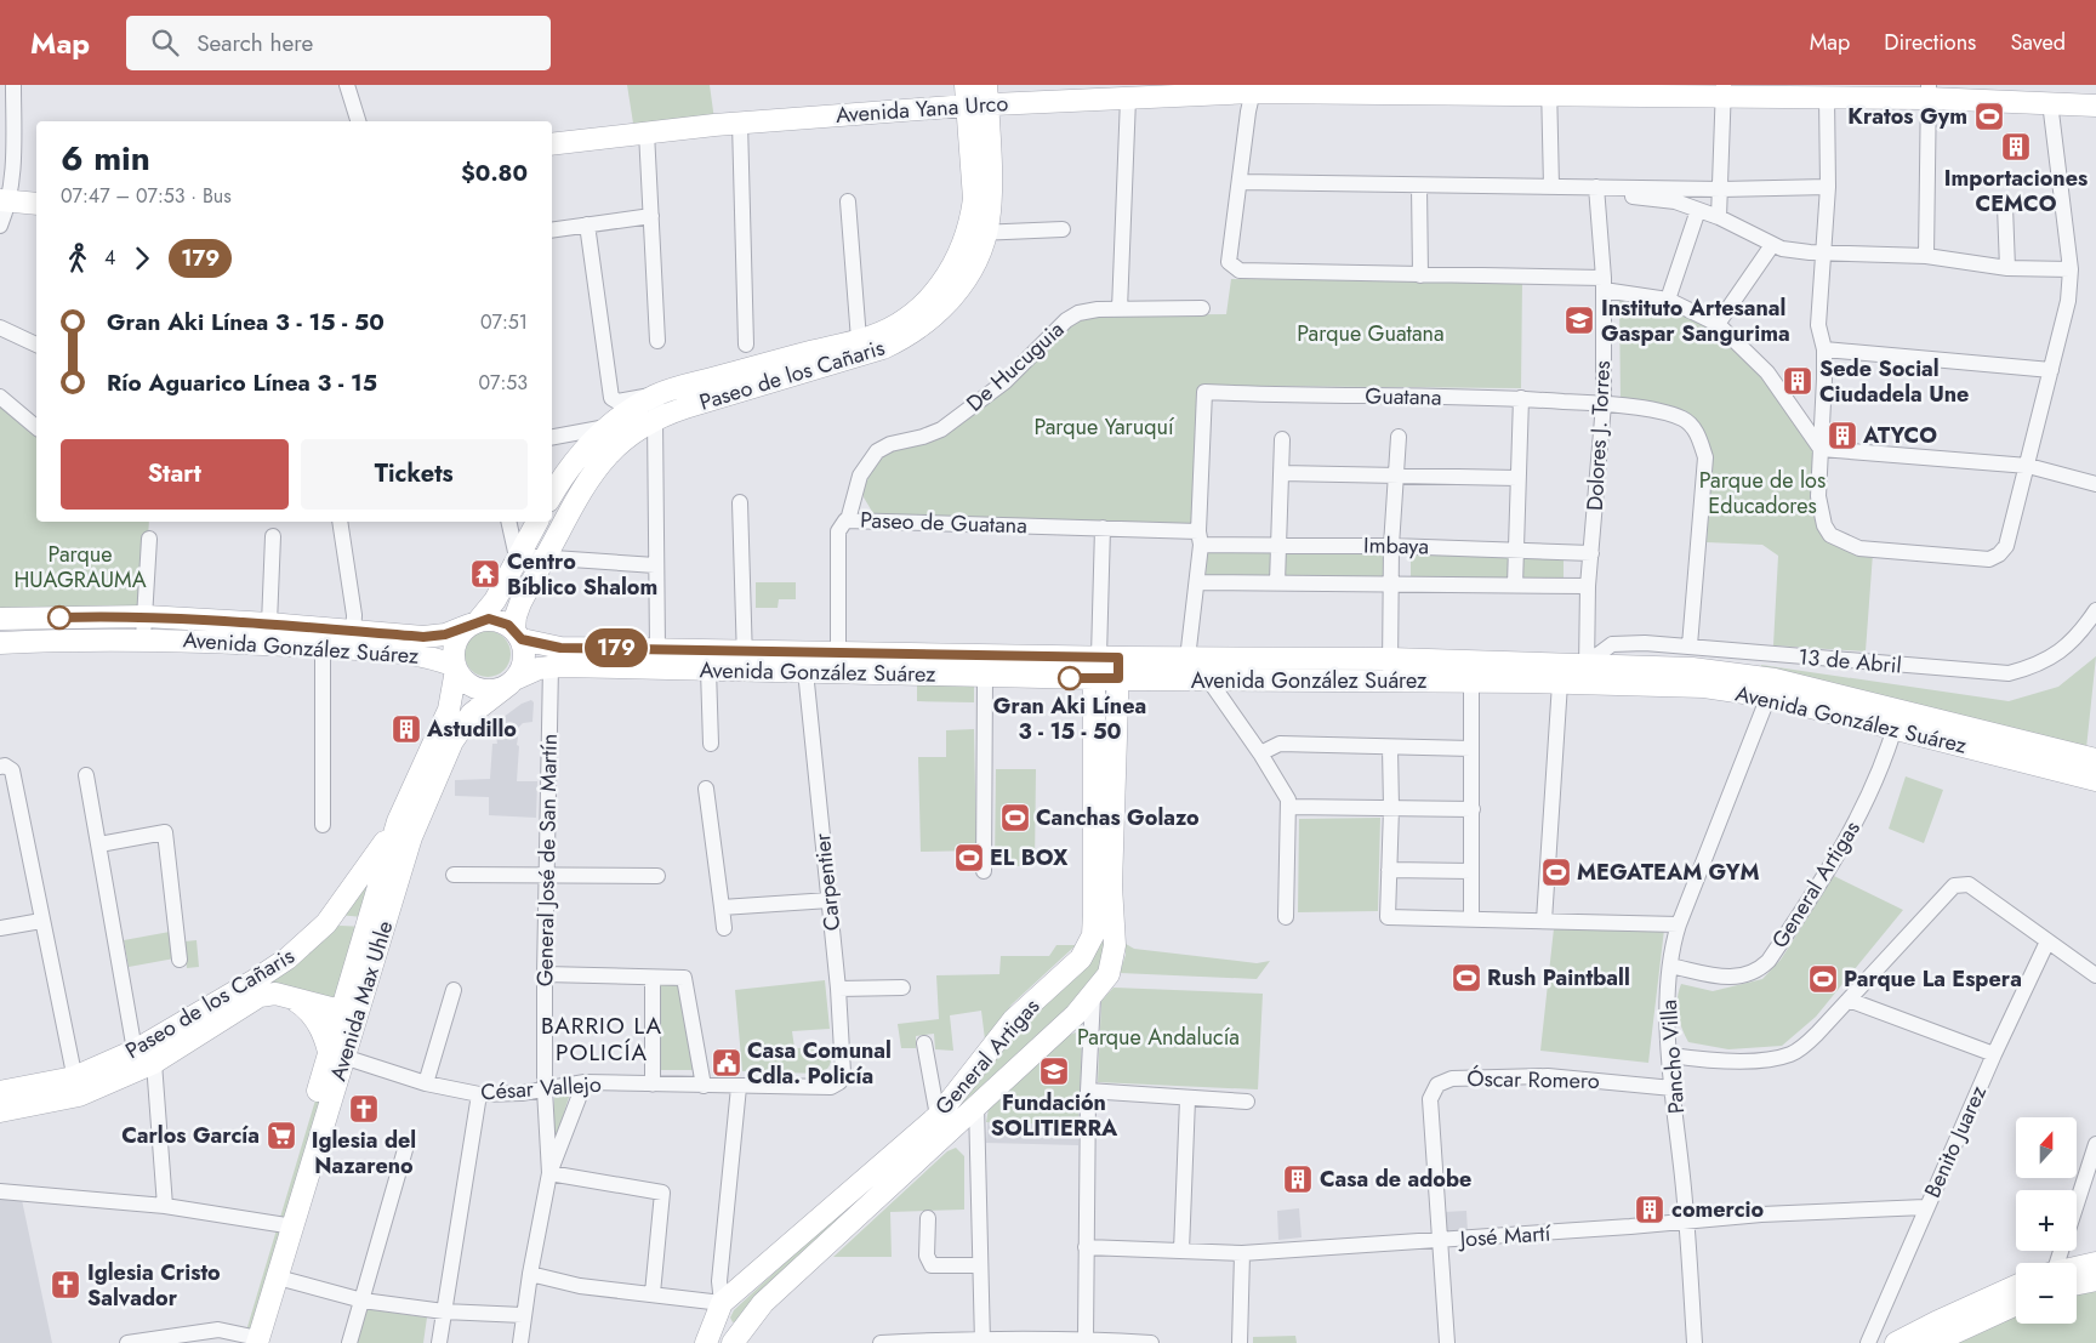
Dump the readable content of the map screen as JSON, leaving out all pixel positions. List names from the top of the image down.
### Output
{
  "streets": {
    "main road": [
      "Avenida Yana Urco",
      "Paseo de los Cañaris",
      "Avenida González Suárez",
      "General Artigas",
      "Avenida Max Uhle"
    ],
    "street": [
      "De Hucuguia",
      "Guatana",
      "Dolores J. Torres",
      "Paseo de Guatana",
      "Imbaya",
      "13 de Abril",
      "General José de San Martín",
      "Carpentier",
      "Pancho Villa",
      "Óscar Romero",
      "César Vallejo",
      "Benito Juarez",
      "José Martí"
    ]
  },
  "crossings": [
    ["Avenida Yana Urco", "Paseo de los Cañaris"],
    ["De Hucuguia", "Paseo de Guatana"],
    ["Paseo de los Cañaris", "Avenida González Suárez"],
    ["Paseo de los Cañaris", "Avenida Max Uhle"],
    ["Guatana", "Dolores J. Torres"],
    ["Guatana", "Paseo de Guatana"],
    ["Guatana", "Imbaya"],
    ["Guatana", "13 de Abril"],
    ["Dolores J. Torres", "Imbaya"],
    ["Dolores J. Torres", "Avenida González Suárez"],
    ["Dolores J. Torres", "13 de Abril"],
    ["Paseo de Guatana", "Imbaya"],
    ["Paseo de Guatana", "Avenida González Suárez"],
    ["Avenida González Suárez", "13 de Abril"],
    ["Avenida González Suárez", "General José de San Martín"],
    ["Avenida González Suárez", "Carpentier"],
    ["Avenida González Suárez", "General Artigas"],
    ["Avenida González Suárez", "Avenida Max Uhle"],
    ["Avenida González Suárez", "Pancho Villa"],
    ["General José de San Martín", "César Vallejo"],
    ["Carpentier", "César Vallejo"],
    ["General Artigas", "Pancho Villa"],
    ["Avenida Max Uhle", "César Vallejo"],
    ["Pancho Villa", "Óscar Romero"],
    ["Pancho Villa", "José Martí"],
    ["Óscar Romero", "José Martí"],
    ["Benito Juarez", "José Martí"]
  ],
  "districts": ["BARRIO LA POLICÍA"],
  "parks": [
    "Parque Guatana",
    "Parque Yaruquí",
    "Parque de los Educadores",
    "Parque HUAGRAUMA",
    "Parque Andalucía"
  ],
  "places": {
    "sports": [
      "Kratos Gym",
      "Canchas Golazo",
      "EL BOX",
      "MEGATEAM GYM",
      "Rush Paintball",
      "Parque La Espera"
    ],
    "building": [
      "Importaciones CEMCO",
      "Sede Social Ciudadela Une",
      "ATYCO",
      "Astudillo",
      "Casa de adobe",
      "comercio"
    ],
    "school or university": ["Instituto Artesanal Gaspar Sangurima", "Fundación SOLITIERRA"],
    "temple": ["Centro Bíblico Shalom"],
    "other": ["Gran Aki Línea 3 - 15 - 50"],
    "public building": ["Casa Comunal Cdla. Policía"],
    "church": ["Iglesia del Nazareno", "Iglesia Cristo Salvador"],
    "supermarket": ["Carlos García"]
  },
  "lines": ["bus line 179"],
  "north": "top",
  "page": {
    "header": "Map",
    "search": "Search here",
    "nav": ["Map", "Directions", "Saved"],
    "on_map": "179",
    "heading": ["6 min", "07:47 – 07:53 · Bus", "$0.80"],
    "legs": ["4", "179"],
    "list": [
      {
        "name": "Gran Aki Línea 3 - 15 - 50",
        "value": "07:51"
      },
      {
        "name": "Río Aguarico Línea 3 - 15",
        "value": "07:53"
      }
    ],
    "buttons": ["Start", "Tickets"],
    "map_buttons": ["+", "−"]
  }
}
